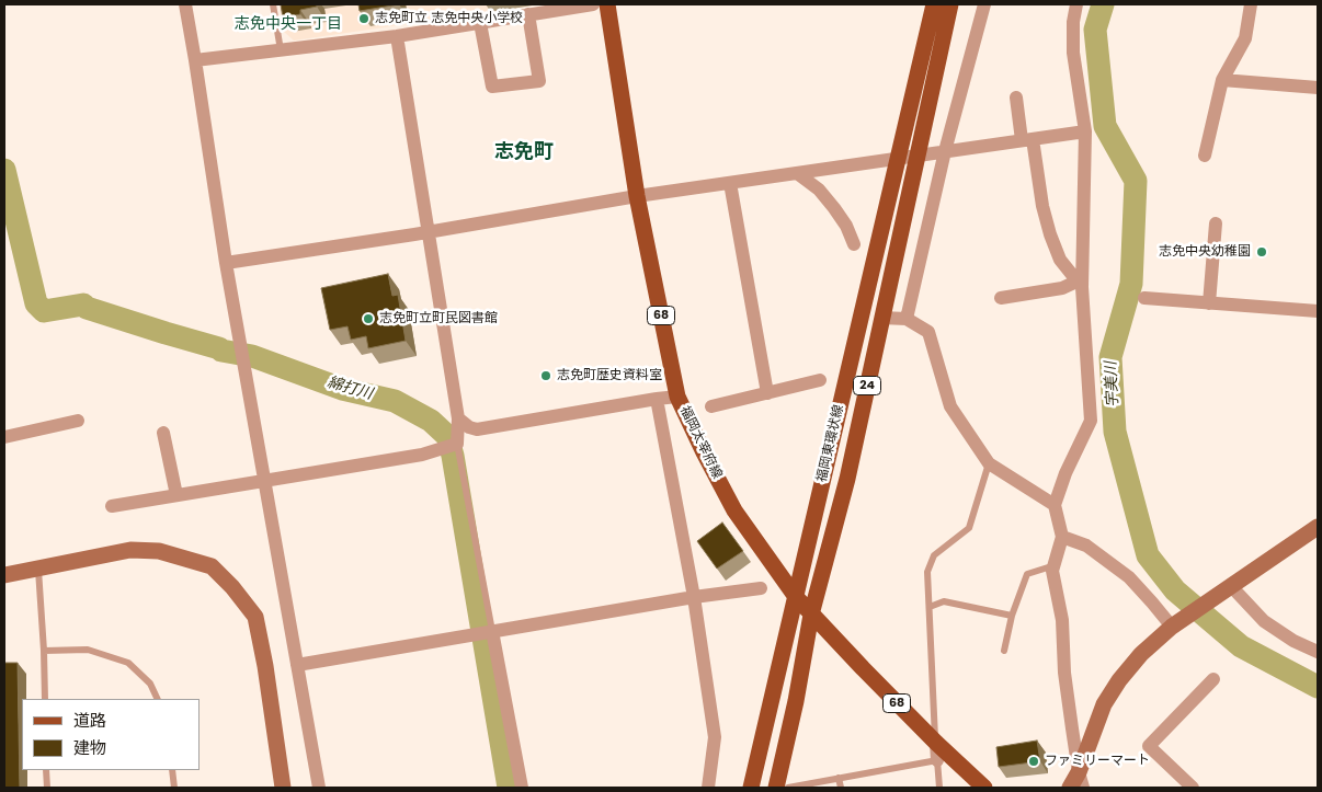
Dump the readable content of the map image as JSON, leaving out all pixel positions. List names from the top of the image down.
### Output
{
  "streets": {
    "main road": [
      "68",
      "24",
      "福岡太宰府線",
      "福岡東環状線"
    ]
  },
  "crossings": [
    ["福岡太宰府線", "福岡東環状線"]
  ],
  "districts": ["志免中央一丁目", "志免町"],
  "water": ["宇美川", "綿打川"],
  "places": [
    "志免町立 志免中央小学校",
    "志免中央幼稚園",
    "志免町立町民図書館",
    "志免町歴史資料室",
    "ファミリーマート"
  ],
  "legend": ["道路", "建物"]
}
